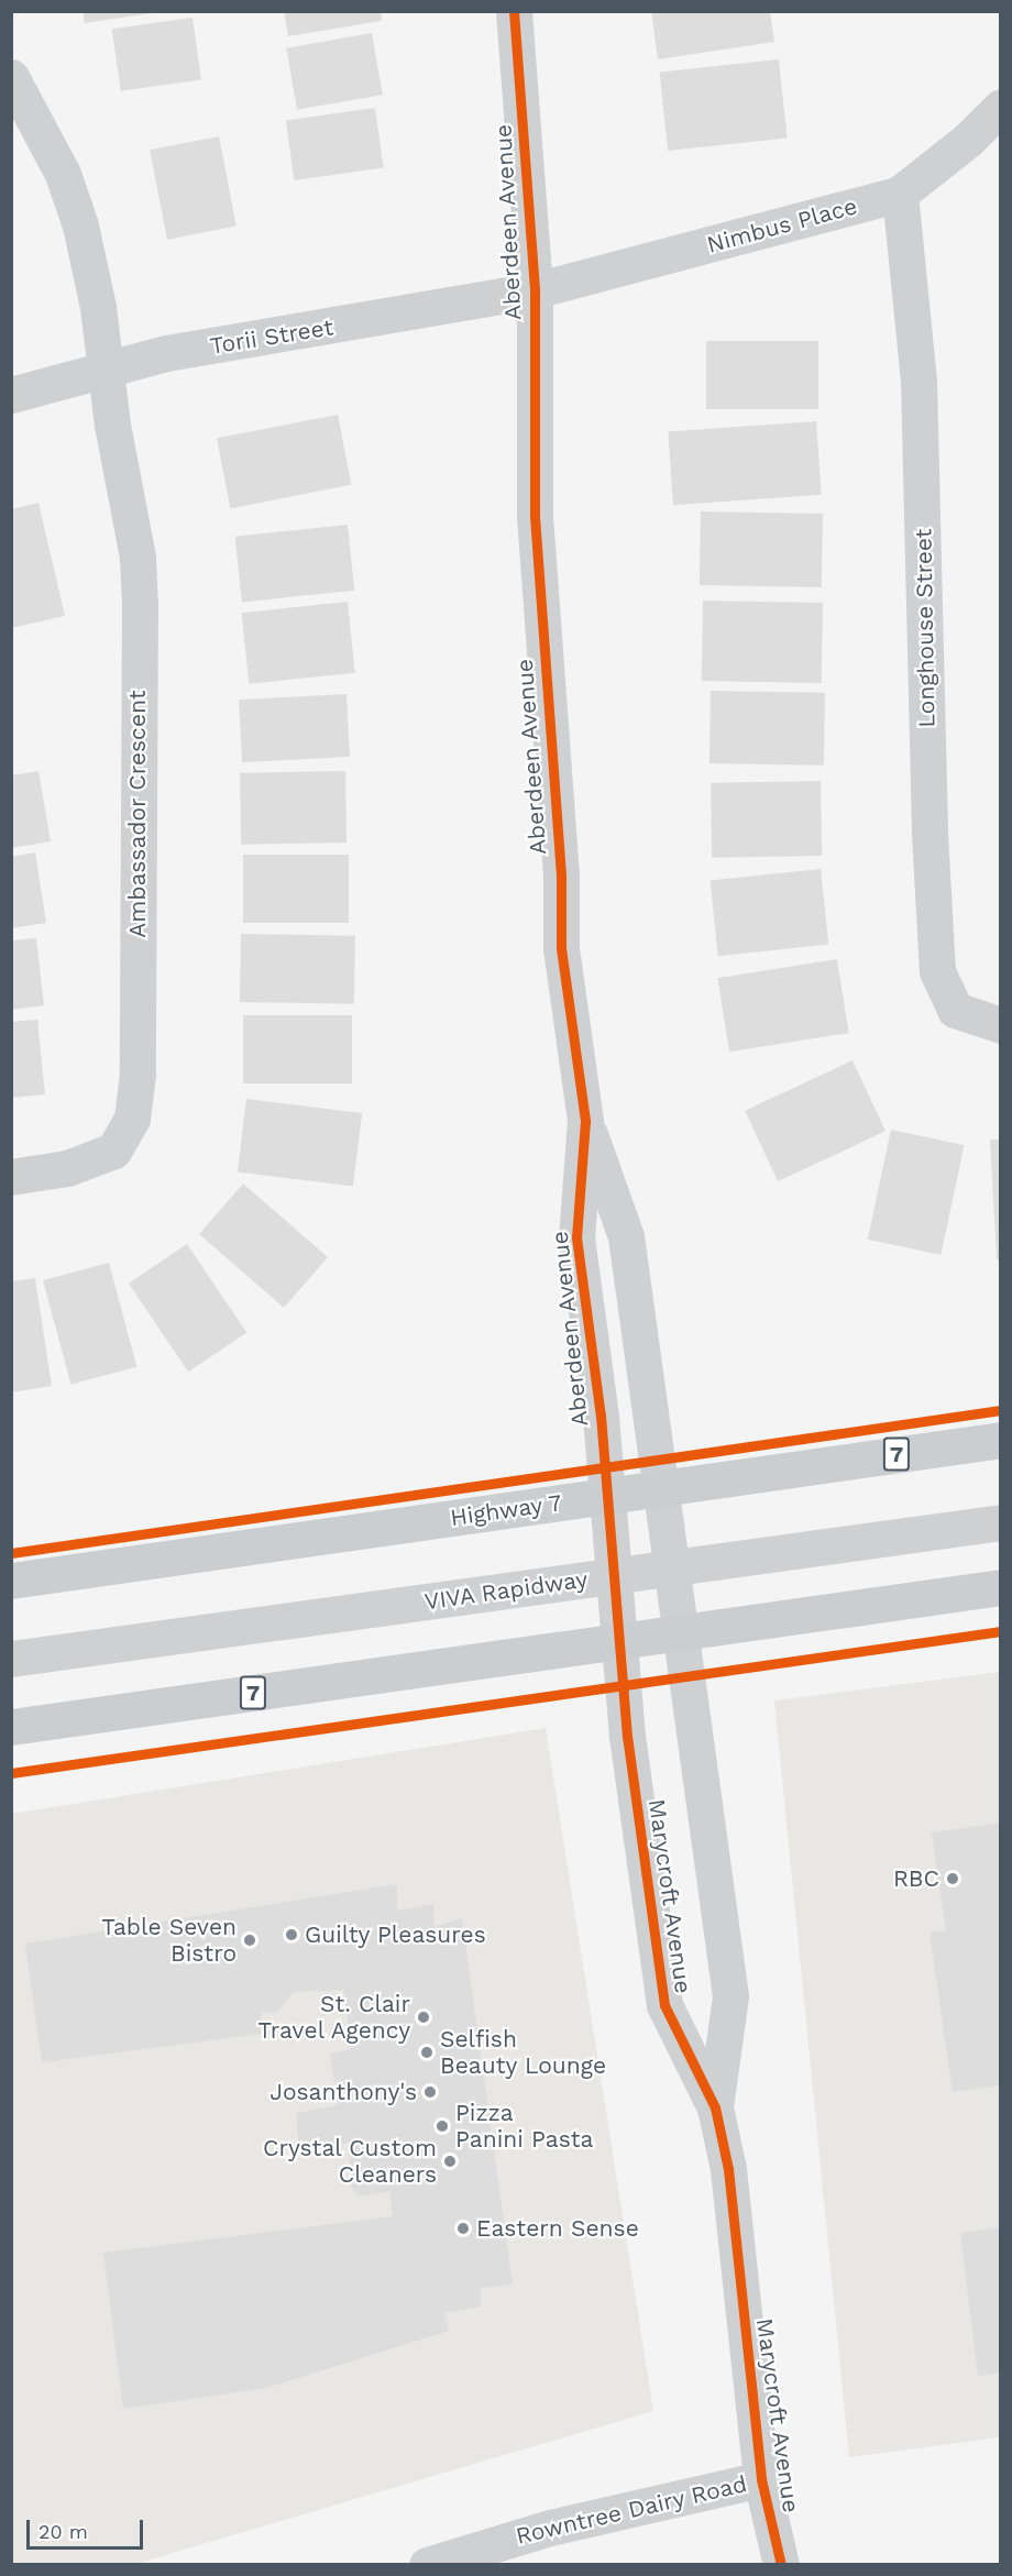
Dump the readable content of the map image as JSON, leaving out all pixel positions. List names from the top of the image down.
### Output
{
  "streets": {
    "main road": ["7", "Highway 7"],
    "street": [
      "Aberdeen Avenue",
      "Nimbus Place",
      "Torii Street",
      "Longhouse Street",
      "Ambassador Crescent",
      "VIVA Rapidway",
      "Marycroft Avenue",
      "Rowntree Dairy Road"
    ]
  },
  "crossings": [
    ["Aberdeen Avenue", "Nimbus Place"],
    ["Aberdeen Avenue", "Torii Street"],
    ["Aberdeen Avenue", "7"],
    ["Aberdeen Avenue", "Highway 7"],
    ["Aberdeen Avenue", "VIVA Rapidway"],
    ["Aberdeen Avenue", "Marycroft Avenue"],
    ["Nimbus Place", "Torii Street"],
    ["Nimbus Place", "Longhouse Street"],
    ["Torii Street", "Ambassador Crescent"],
    ["7", "Marycroft Avenue"],
    ["Highway 7", "Marycroft Avenue"],
    ["VIVA Rapidway", "Marycroft Avenue"],
    ["Marycroft Avenue", "Rowntree Dairy Road"]
  ],
  "places": [
    "RBC",
    "Guilty Pleasures",
    "Table Seven Bistro",
    "St. Clair Travel Agency",
    "Selfish Beauty Lounge",
    "Josanthony's",
    "Pizza Panini Pasta",
    "Crystal Custom Cleaners",
    "Eastern Sense"
  ],
  "scale_bar": "20 m"
}
